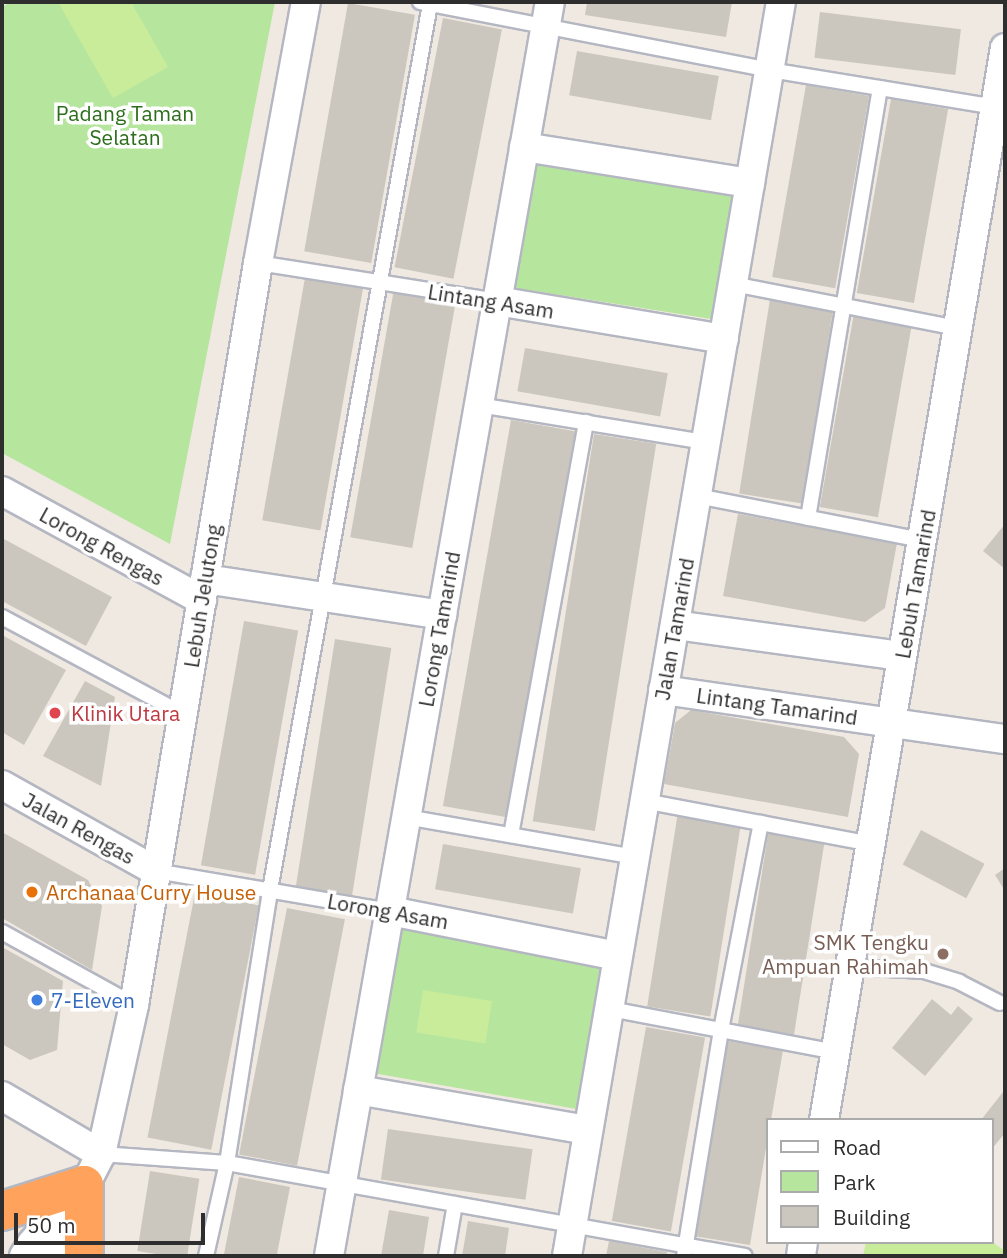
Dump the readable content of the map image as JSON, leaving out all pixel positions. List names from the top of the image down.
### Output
{
  "streets": {
    "street": [
      "Lintang Asam",
      "Lorong Rengas",
      "Lebuh Tamarind",
      "Lebuh Jelutong",
      "Lorong Tamarind",
      "Jalan Tamarind",
      "Lintang Tamarind",
      "Jalan Rengas",
      "Lorong Asam"
    ]
  },
  "crossings": [
    ["Lintang Asam", "Lebuh Jelutong"],
    ["Lintang Asam", "Lorong Tamarind"],
    ["Lintang Asam", "Jalan Tamarind"],
    ["Lorong Rengas", "Lebuh Jelutong"],
    ["Lorong Rengas", "Lorong Tamarind"],
    ["Lebuh Tamarind", "Lintang Tamarind"],
    ["Lebuh Jelutong", "Jalan Rengas"],
    ["Lebuh Jelutong", "Lorong Asam"],
    ["Lorong Tamarind", "Lorong Asam"],
    ["Jalan Tamarind", "Lintang Tamarind"],
    ["Jalan Tamarind", "Lorong Asam"],
    ["Jalan Rengas", "Lorong Asam"]
  ],
  "parks": ["Padang Taman Selatan"],
  "places": [
    "Klinik Utara",
    "Archanaa Curry House",
    "SMK Tengku Ampuan Rahimah",
    "7-Eleven"
  ],
  "legend": ["Road", "Park", "Building"],
  "scale_bar": "50 m"
}
